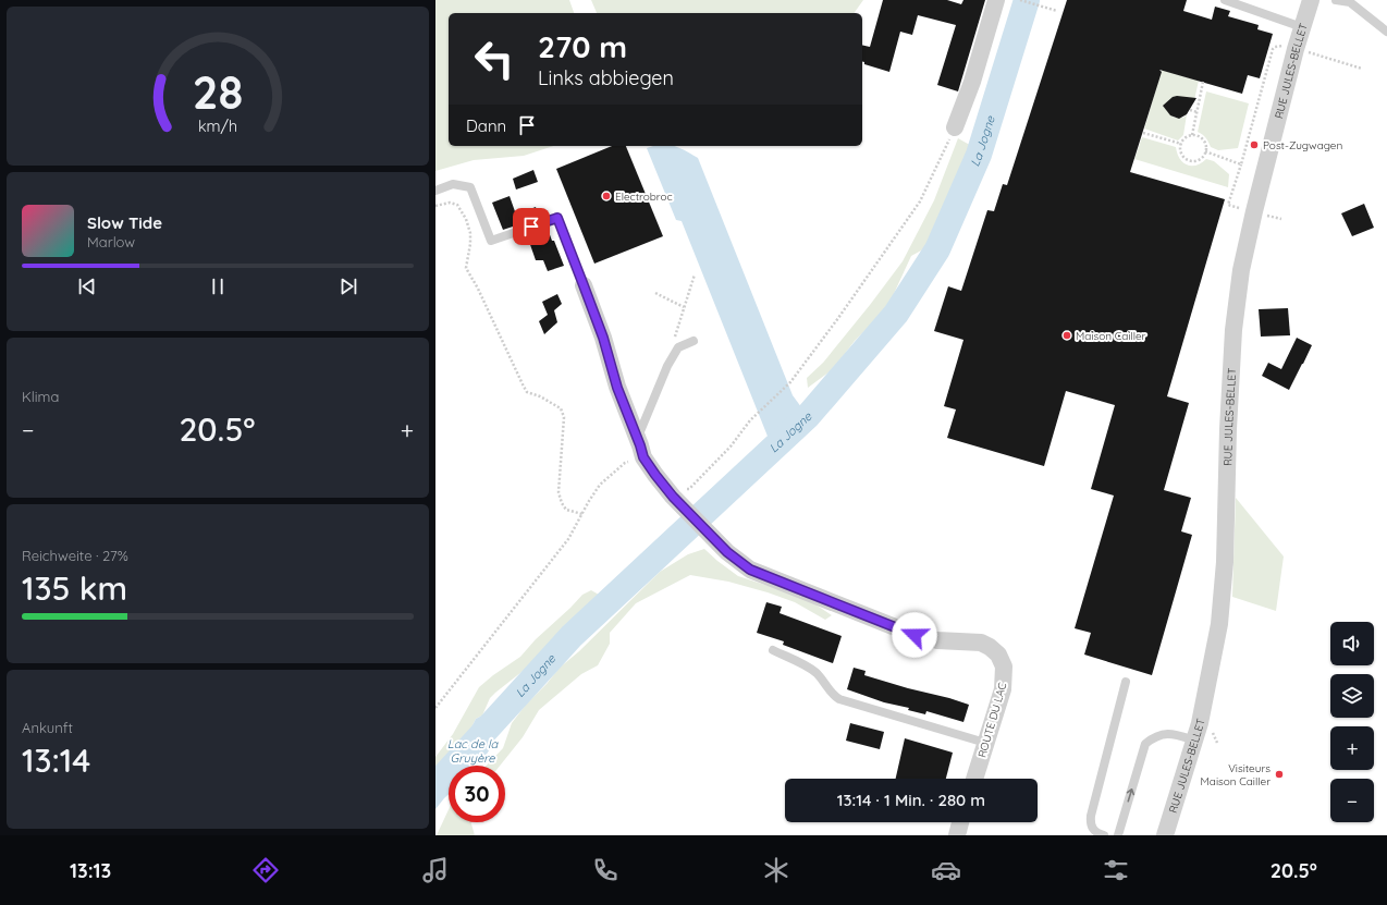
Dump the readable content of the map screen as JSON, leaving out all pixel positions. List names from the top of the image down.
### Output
{
  "streets": {
    "street": ["RUE JULES-BELLET", "ROUTE DU LAC"]
  },
  "water": ["La Jogne", "Lac de la Gruyère"],
  "places": [
    "Post-Zugwagen",
    "Electrobroc",
    "Maison Cailler",
    "Visiteurs Maison Cailler"
  ],
  "page": {
    "turn": ["270 m", "Links abbiegen"],
    "then": "Dann",
    "song": ["Slow Tide", "Marlow"],
    "tile": [
      "Klima",
      ["Reichweite · 27%", "135 km"],
      ["Ankunft", "13:14"]
    ],
    "heat": ["−", "20.5°", "+"],
    "map_buttons": ["+", "−"],
    "limit": "30",
    "trip": "13:14 · 1 Min. · 280 m",
    "tabs": ["13:13", "20.5°"],
    "gauge": ["28", "km/h"]
  }
}
